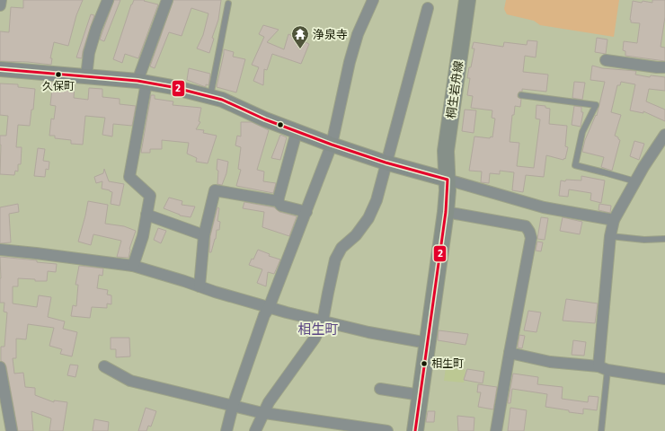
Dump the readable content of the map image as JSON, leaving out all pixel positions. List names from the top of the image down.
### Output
{
  "streets": {
    "main road": ["桐生岩舟線"]
  },
  "districts": ["相生町"],
  "places": {
    "temple": ["浄泉寺"],
    "other": ["久保町", "相生町"]
  },
  "lines": ["transit line 2"]
}
